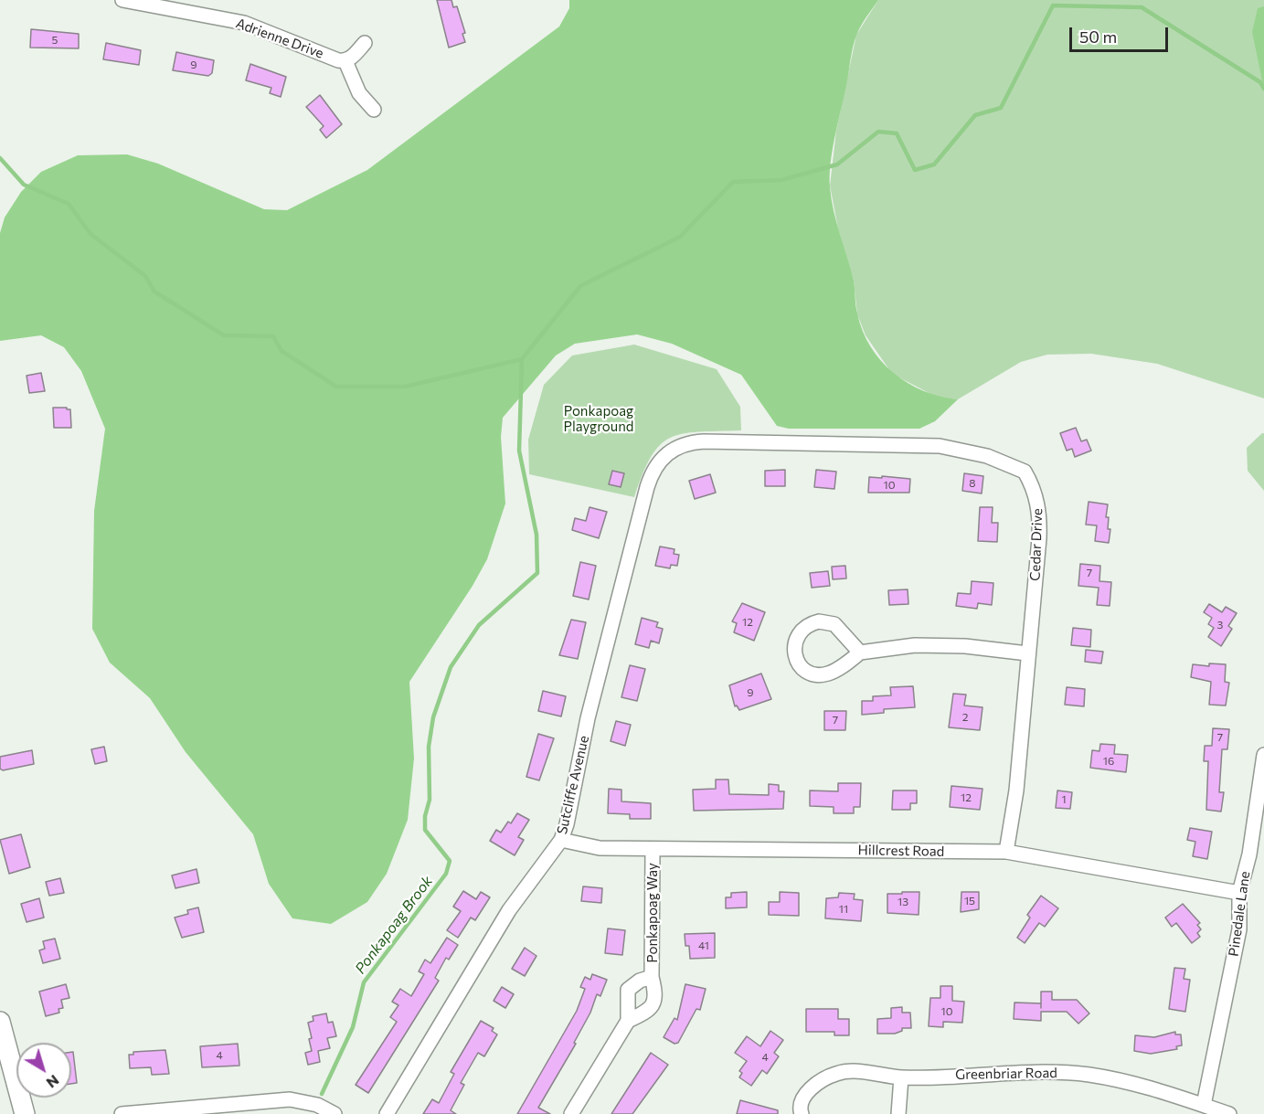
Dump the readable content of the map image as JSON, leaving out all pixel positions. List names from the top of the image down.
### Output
{
  "streets": {
    "street": [
      "Adrienne Drive",
      "Cedar Drive",
      "Sutcliffe Avenue",
      "Hillcrest Road",
      "Ponkapoag Way",
      "Pinedale Lane",
      "Greenbriar Road"
    ]
  },
  "crossings": [
    ["Cedar Drive", "Sutcliffe Avenue"],
    ["Cedar Drive", "Hillcrest Road"],
    ["Sutcliffe Avenue", "Hillcrest Road"],
    ["Hillcrest Road", "Ponkapoag Way"],
    ["Hillcrest Road", "Pinedale Lane"],
    ["Pinedale Lane", "Greenbriar Road"]
  ],
  "water": ["Ponkapoag Brook"],
  "parks": ["Ponkapoag Playground"],
  "house_numbers": [
    "5",
    "9",
    "8",
    "10",
    "7",
    "12",
    "3",
    "9",
    "2",
    "7",
    "7",
    "16",
    "12",
    "1",
    "15",
    "13",
    "11",
    "41",
    "10",
    "4",
    "4"
  ],
  "scale_bar": "50 m",
  "north": "bottom right"
}
